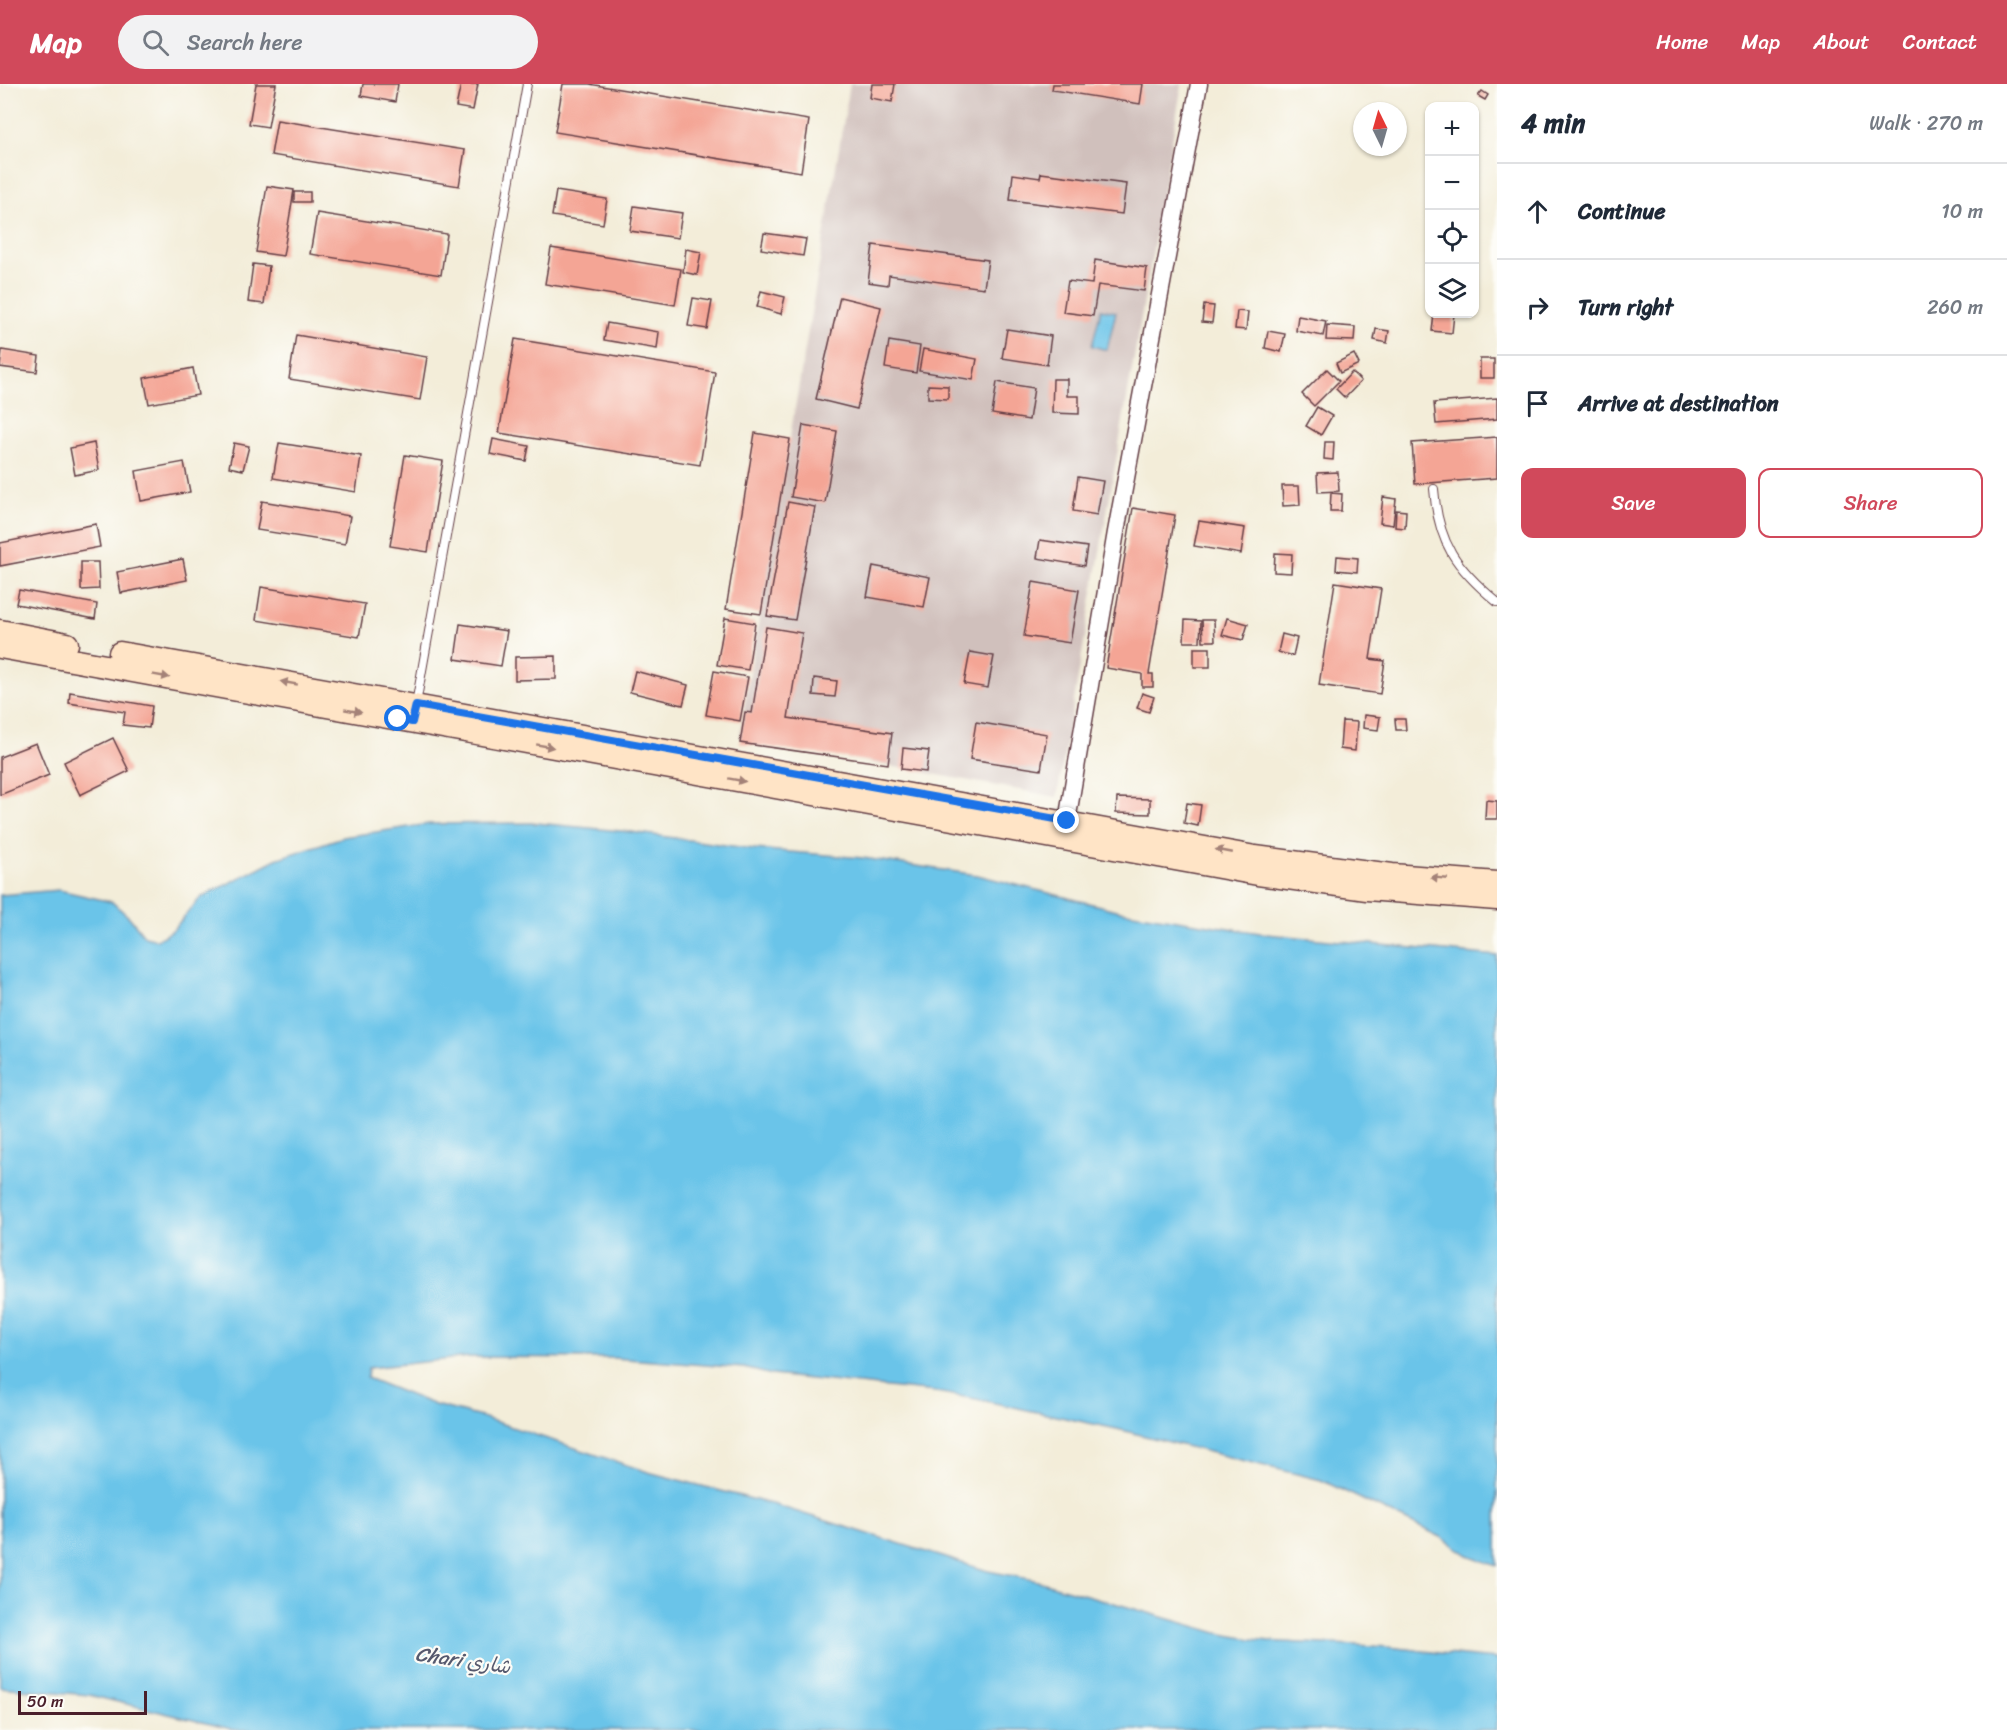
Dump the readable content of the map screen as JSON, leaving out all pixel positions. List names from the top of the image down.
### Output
{
  "water": ["Chari شاري"],
  "scale_bar": "50 m",
  "north": "top",
  "page": {
    "header": "Map",
    "search": "Search here",
    "nav": [
      "Home",
      "Map",
      "About",
      "Contact"
    ],
    "heading": ["4 min", "Walk · 270 m"],
    "map_buttons": ["+", "−"],
    "list": [
      ["Continue", "10 m"],
      ["Turn right", "260 m"],
      "Arrive at destination"
    ],
    "buttons": ["Save", "Share"],
    "scale": "50 m"
  }
}
